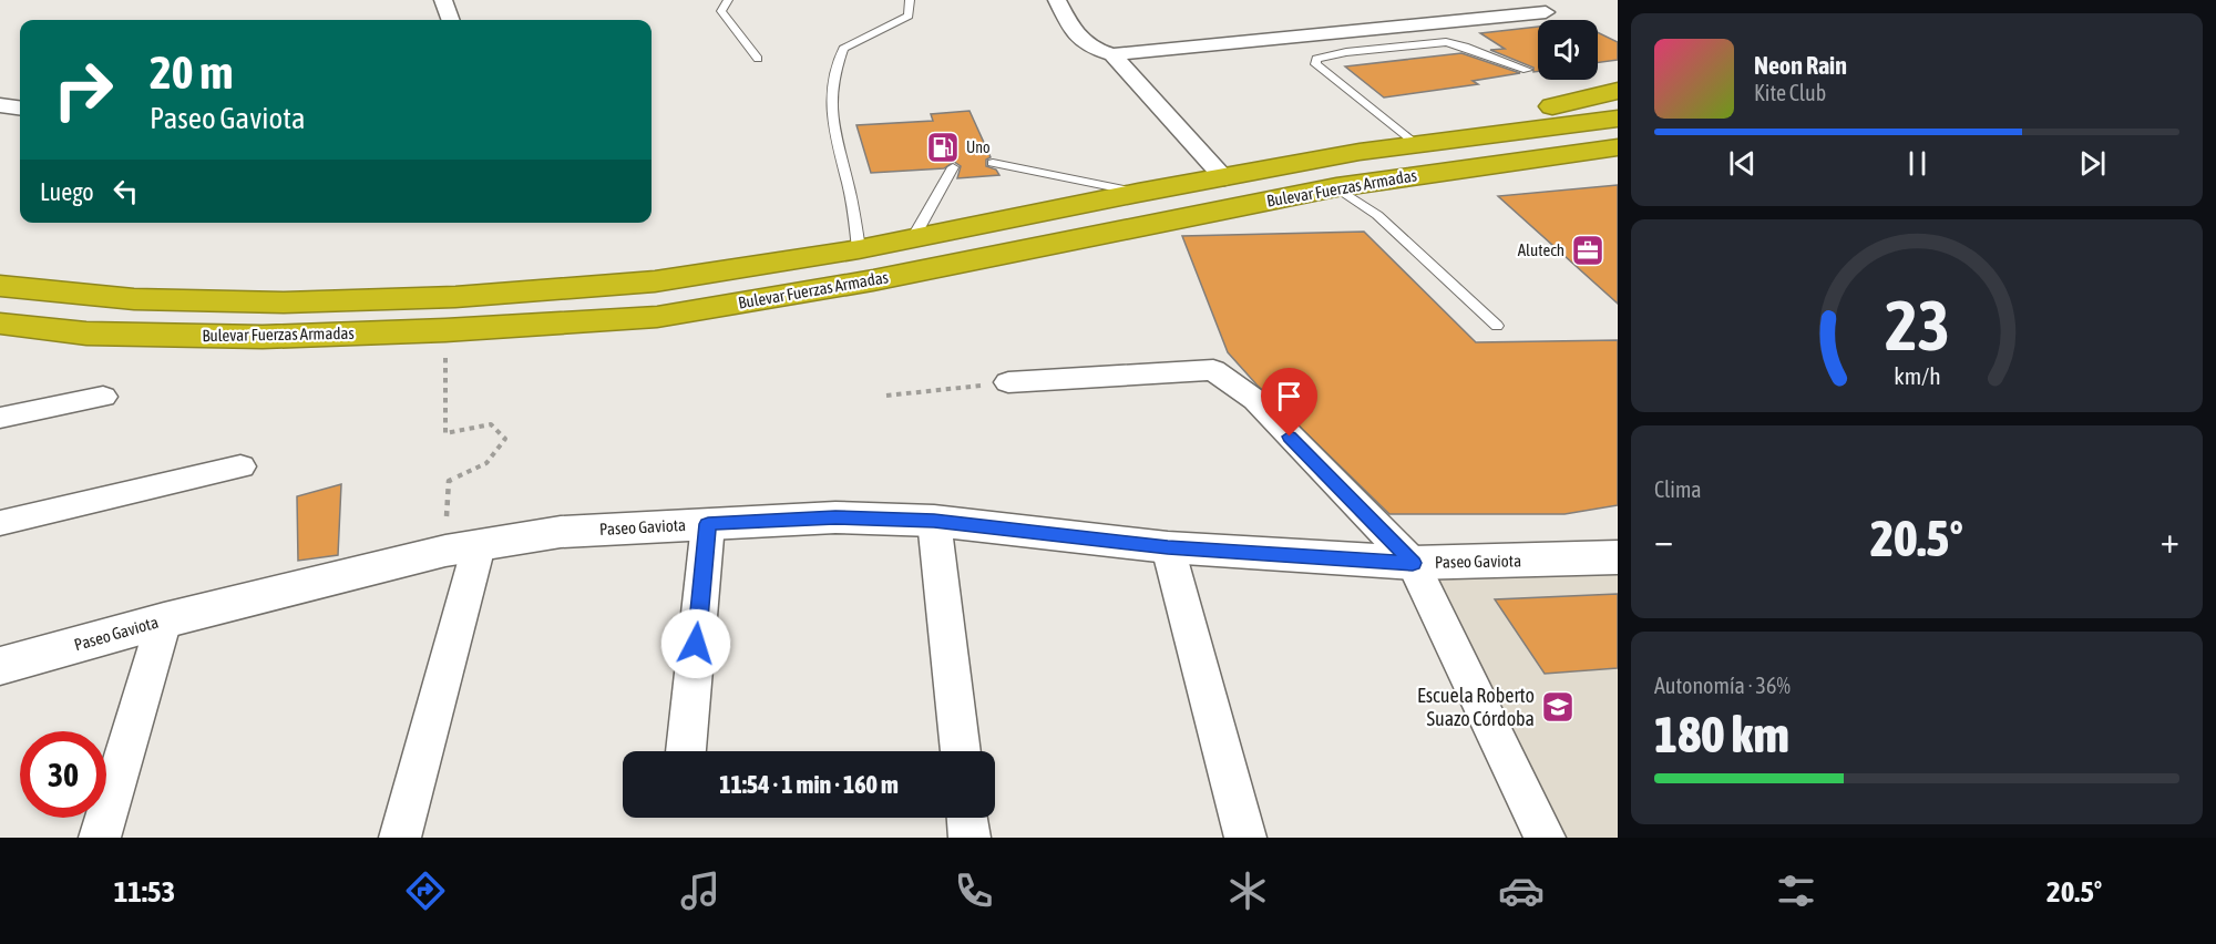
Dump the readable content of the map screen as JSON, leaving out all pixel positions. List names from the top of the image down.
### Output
{
  "streets": {
    "highway": ["Bulevar Fuerzas Armadas"],
    "street": ["Paseo Gaviota"]
  },
  "places": {
    "fuel station": ["Uno"],
    "office": ["Alutech"],
    "school or university": ["Escuela Roberto Suazo Córdoba"]
  },
  "page": {
    "turn": ["20 m", "Paseo Gaviota"],
    "song": ["Neon Rain", "Kite Club"],
    "then": "Luego",
    "tile": [
      "Clima",
      ["Autonomía · 36%", "180 km"]
    ],
    "heat": ["−", "20.5°", "+"],
    "limit": "30",
    "trip": "11:54 · 1 min · 160 m",
    "tabs": ["11:53", "20.5°"],
    "gauge": ["23", "km/h"]
  }
}
